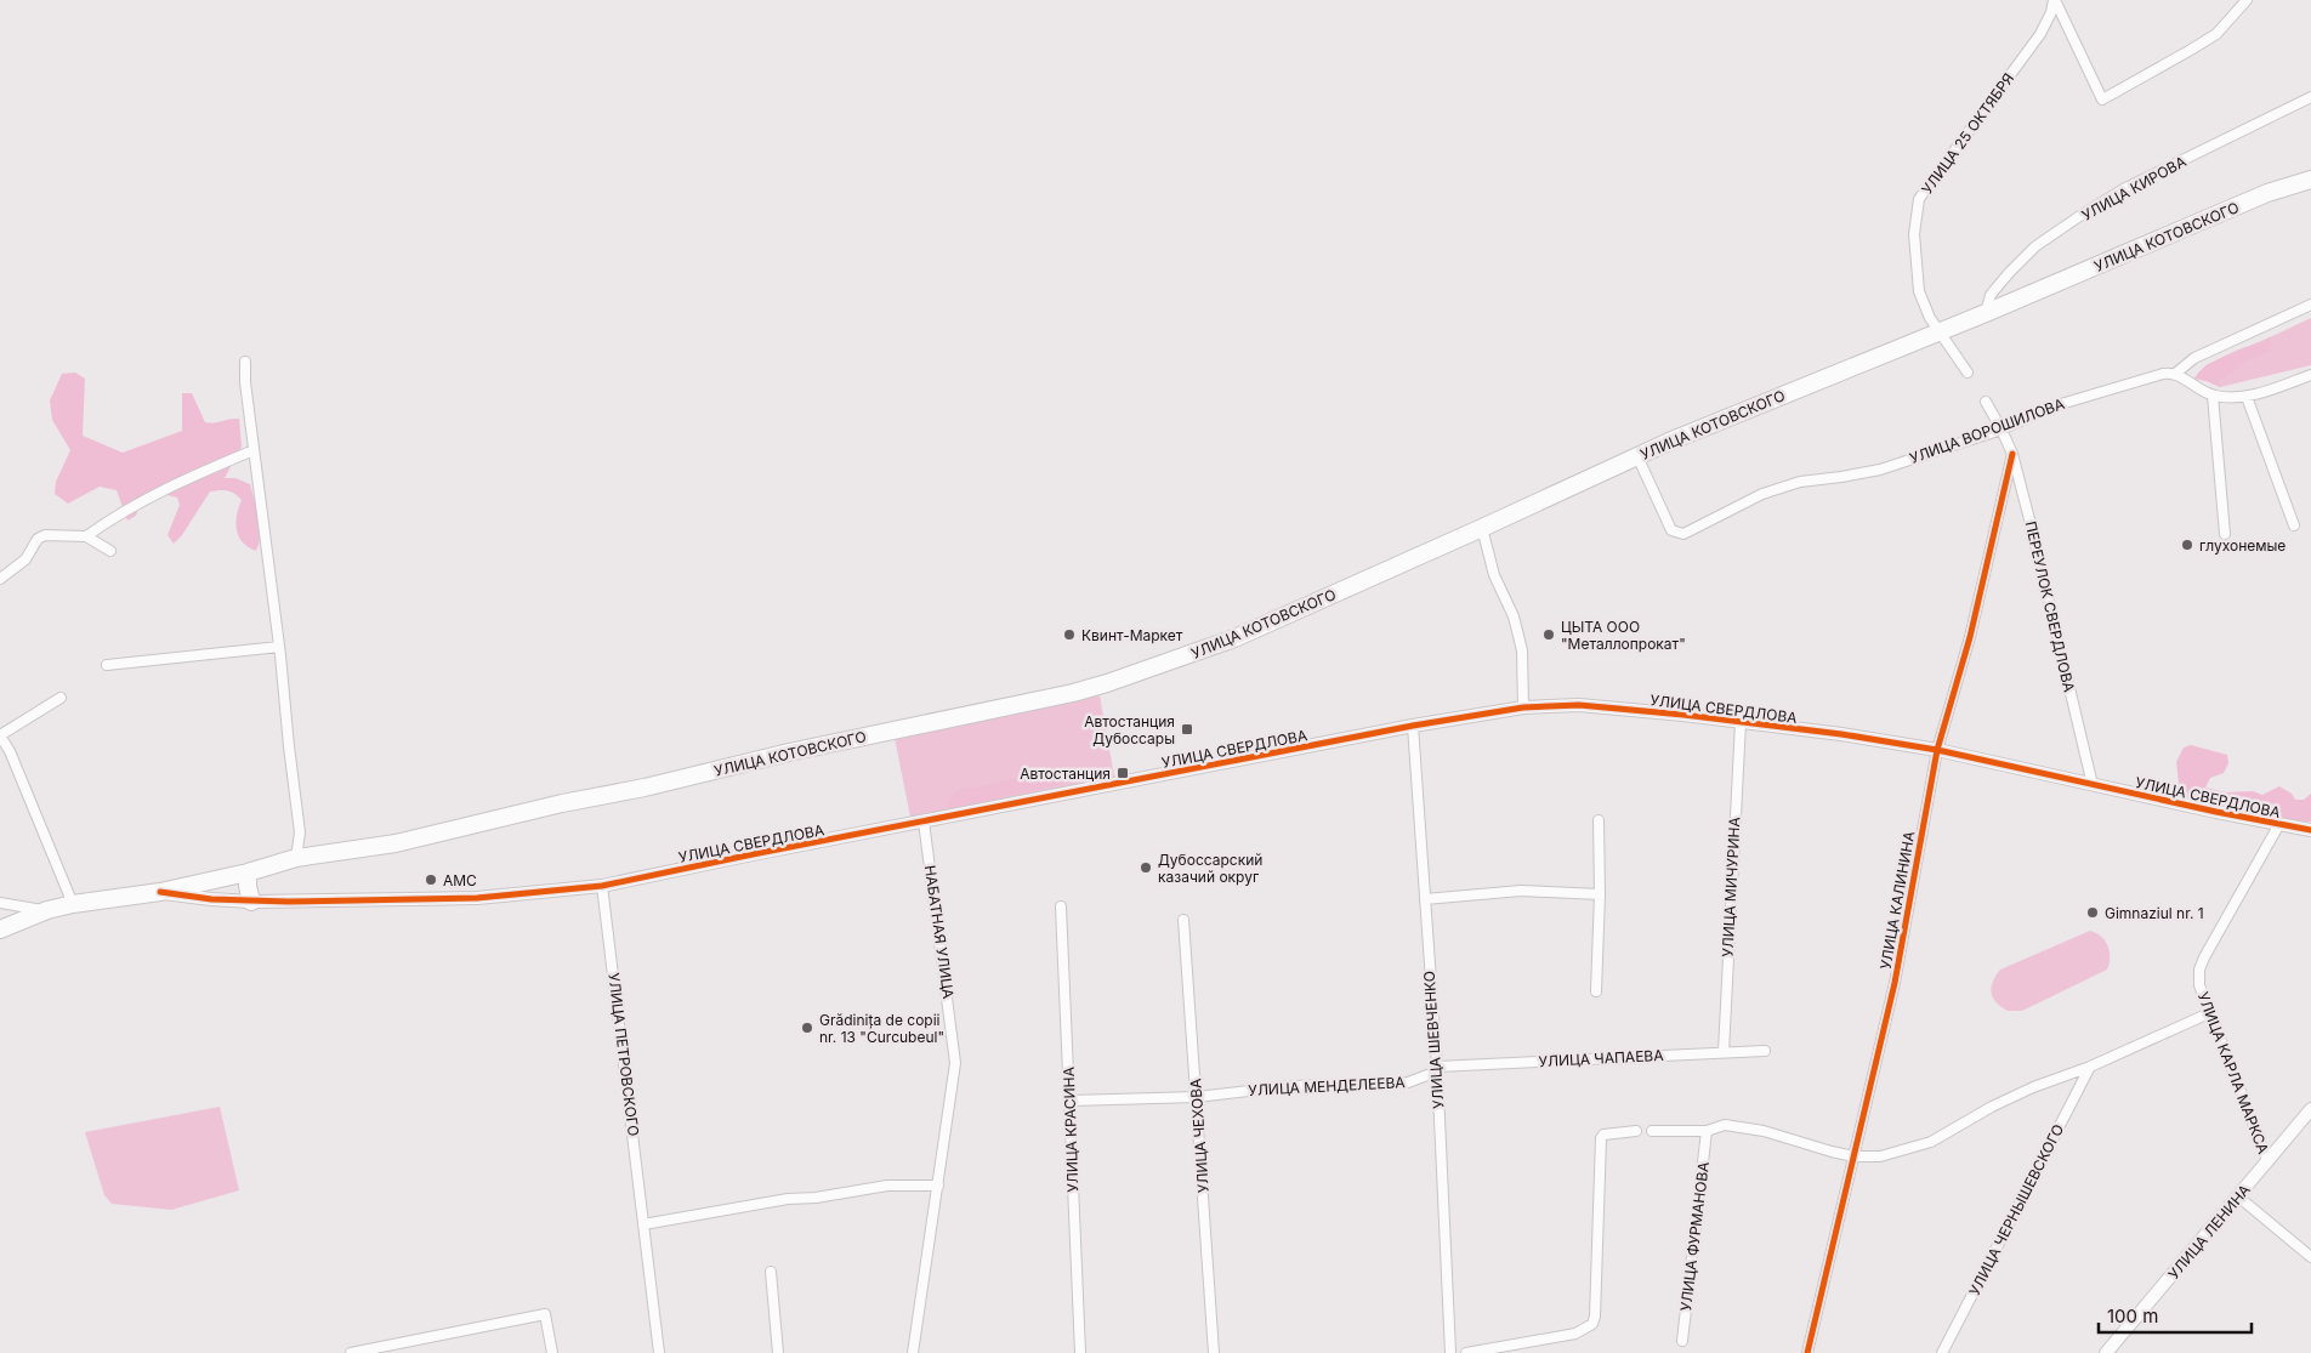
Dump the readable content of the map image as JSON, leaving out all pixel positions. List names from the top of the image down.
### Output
{
  "streets": {
    "highway": ["УЛИЦА КОТОВСКОГО", "УЛИЦА СВЕРДЛОВА"],
    "street": [
      "УЛИЦА 25 ОКТЯБРЯ",
      "УЛИЦА КИРОВА",
      "УЛИЦА ВОРОШИЛОВА",
      "ПЕРЕУЛОК СВЕРДЛОВА",
      "УЛИЦА МИЧУРИНА",
      "УЛИЦА КАЛИНИНА",
      "НАБАТНАЯ УЛИЦА",
      "УЛИЦА ШЕВЧЕНКО",
      "УЛИЦА ПЕТРОВСКОГО",
      "УЛИЦА ЧАПАЕВА",
      "УЛИЦА КАРЛА МАРКСА",
      "УЛИЦА МЕНДЕЛЕЕВА",
      "УЛИЦА КРАСИНА",
      "УЛИЦА ЧЕХОВА",
      "УЛИЦА ЧЕРНЫШЕВСКОГО",
      "УЛИЦА ЛЕНИНА",
      "УЛИЦА ФУРМАНОВА"
    ]
  },
  "crossings": [
    ["УЛИЦА 25 ОКТЯБРЯ", "УЛИЦА КОТОВСКОГО"],
    ["УЛИЦА КИРОВА", "УЛИЦА КОТОВСКОГО"],
    ["УЛИЦА КОТОВСКОГО", "УЛИЦА ВОРОШИЛОВА"],
    ["УЛИЦА КОТОВСКОГО", "УЛИЦА СВЕРДЛОВА"],
    ["УЛИЦА ВОРОШИЛОВА", "ПЕРЕУЛОК СВЕРДЛОВА"],
    ["ПЕРЕУЛОК СВЕРДЛОВА", "УЛИЦА СВЕРДЛОВА"],
    ["ПЕРЕУЛОК СВЕРДЛОВА", "УЛИЦА КАЛИНИНА"],
    ["УЛИЦА СВЕРДЛОВА", "УЛИЦА МИЧУРИНА"],
    ["УЛИЦА СВЕРДЛОВА", "УЛИЦА КАЛИНИНА"],
    ["УЛИЦА СВЕРДЛОВА", "НАБАТНАЯ УЛИЦА"],
    ["УЛИЦА СВЕРДЛОВА", "УЛИЦА ШЕВЧЕНКО"],
    ["УЛИЦА СВЕРДЛОВА", "УЛИЦА ПЕТРОВСКОГО"],
    ["УЛИЦА СВЕРДЛОВА", "УЛИЦА КАРЛА МАРКСА"],
    ["УЛИЦА МИЧУРИНА", "УЛИЦА ЧАПАЕВА"],
    ["УЛИЦА ШЕВЧЕНКО", "УЛИЦА ЧАПАЕВА"],
    ["УЛИЦА ШЕВЧЕНКО", "УЛИЦА МЕНДЕЛЕЕВА"],
    ["УЛИЦА ЧАПАЕВА", "УЛИЦА МЕНДЕЛЕЕВА"],
    ["УЛИЦА КАРЛА МАРКСА", "УЛИЦА ЛЕНИНА"],
    ["УЛИЦА МЕНДЕЛЕЕВА", "УЛИЦА КРАСИНА"],
    ["УЛИЦА МЕНДЕЛЕЕВА", "УЛИЦА ЧЕХОВА"]
  ],
  "places": {
    "other": [
      "глухонемые",
      "Квинт-Маркет",
      "ЦЫТА ООО \"Металлопрокат\"",
      "Дубоссарский казачий округ",
      "AMC",
      "Gimnaziul nr. 1",
      "Grădinița de copii nr. 13 \"Curcubeul\""
    ],
    "transit": ["Автостанция Дубоссары", "Автостанция"]
  },
  "scale_bar": "100 m"
}
